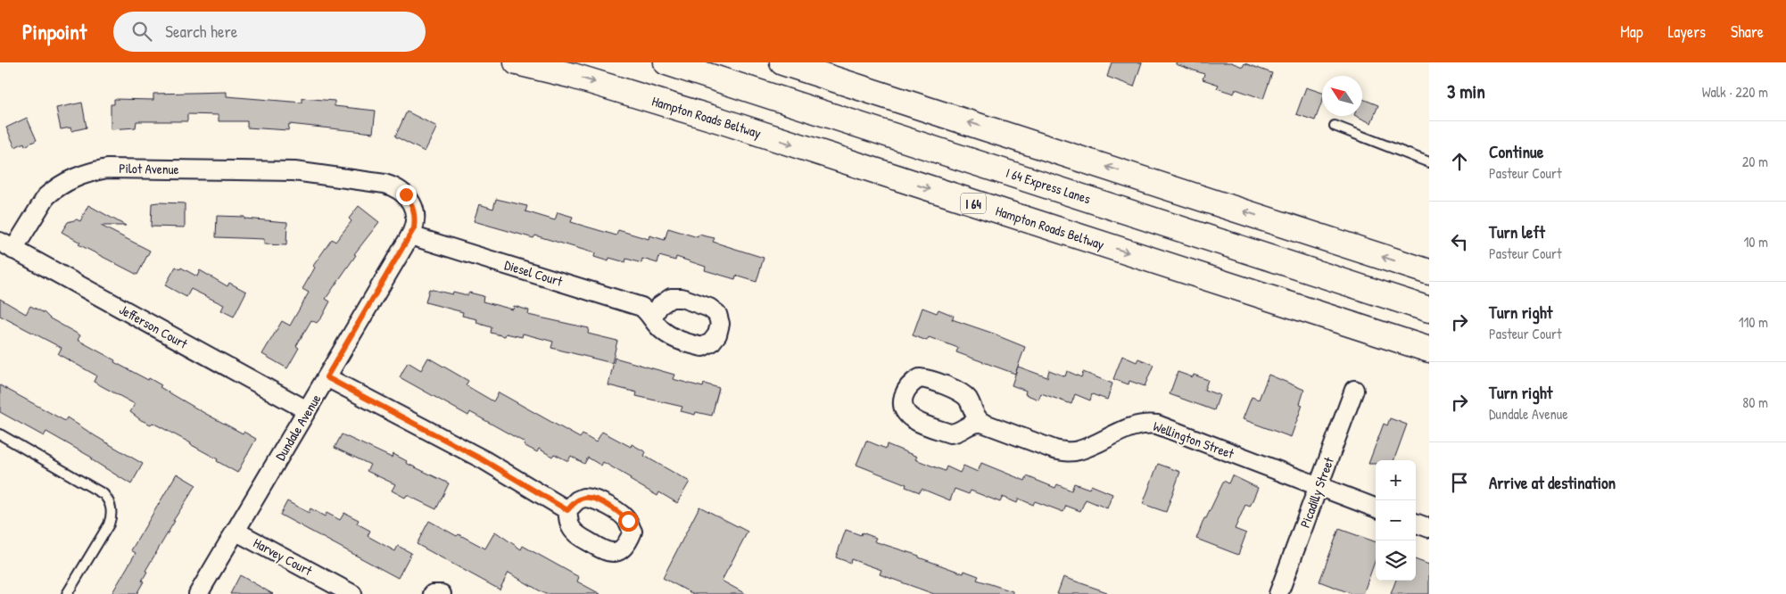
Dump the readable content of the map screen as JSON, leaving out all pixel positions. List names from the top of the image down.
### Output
{
  "streets": {
    "highway": ["Hampton Roads Beltway", "I 64 Express Lanes", "I 64"],
    "street": [
      "Pilot Avenue",
      "Diesel Court",
      "Jefferson Court",
      "Dundale Avenue",
      "Wellington Street",
      "Picadilly Street",
      "Harvey Court"
    ]
  },
  "crossings": [
    ["Pilot Avenue", "Jefferson Court"],
    ["Pilot Avenue", "Dundale Avenue"],
    ["Diesel Court", "Dundale Avenue"],
    ["Jefferson Court", "Dundale Avenue"],
    ["Dundale Avenue", "Harvey Court"],
    ["Wellington Street", "Picadilly Street"]
  ],
  "north": "top left",
  "page": {
    "header": "Pinpoint",
    "search": "Search here",
    "nav": ["Map", "Layers", "Share"],
    "heading": ["3 min", "Walk · 220 m"],
    "list": [
      ["Continue", "Pasteur Court", "20 m"],
      ["Turn left", "Pasteur Court", "10 m"],
      ["Turn right", "Pasteur Court", "110 m"],
      ["Turn right", "Dundale Avenue", "80 m"],
      "Arrive at destination"
    ],
    "map_buttons": ["+", "−"]
  }
}
